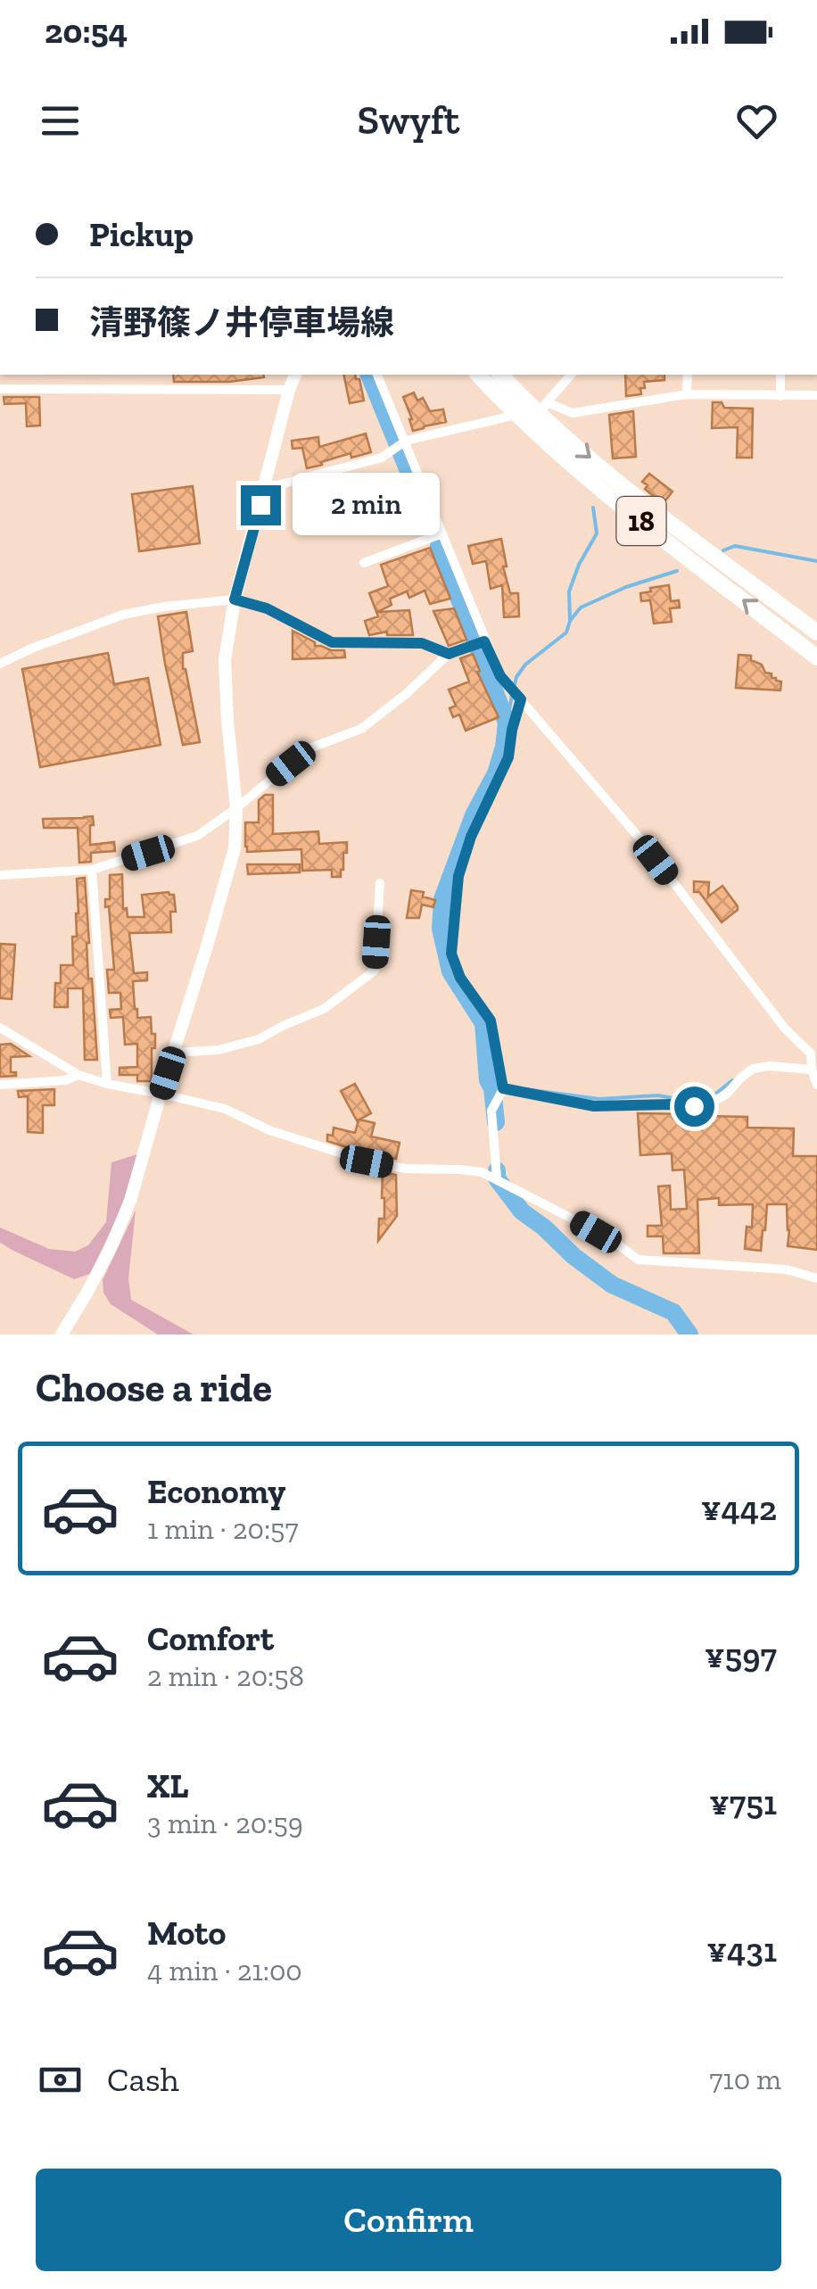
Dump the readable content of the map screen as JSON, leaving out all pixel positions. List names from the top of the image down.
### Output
{
  "streets": {
    "highway": ["18"]
  },
  "page": {
    "status": "20:54",
    "header": "Swyft",
    "banner": ["Pickup", "清野篠ノ井停車場線"],
    "bubble": "2 min",
    "heading": "Choose a ride",
    "list": [
      {
        "name": "Economy",
        "note": "1 min · 20:57",
        "value": "¥442"
      },
      {
        "name": "Comfort",
        "note": "2 min · 20:58",
        "value": "¥597"
      },
      {
        "name": "XL",
        "note": "3 min · 20:59",
        "value": "¥751"
      },
      {
        "name": "Moto",
        "note": "4 min · 21:00",
        "value": "¥431"
      }
    ],
    "pay": ["Cash", "710 m"],
    "buttons": "Confirm"
  }
}
